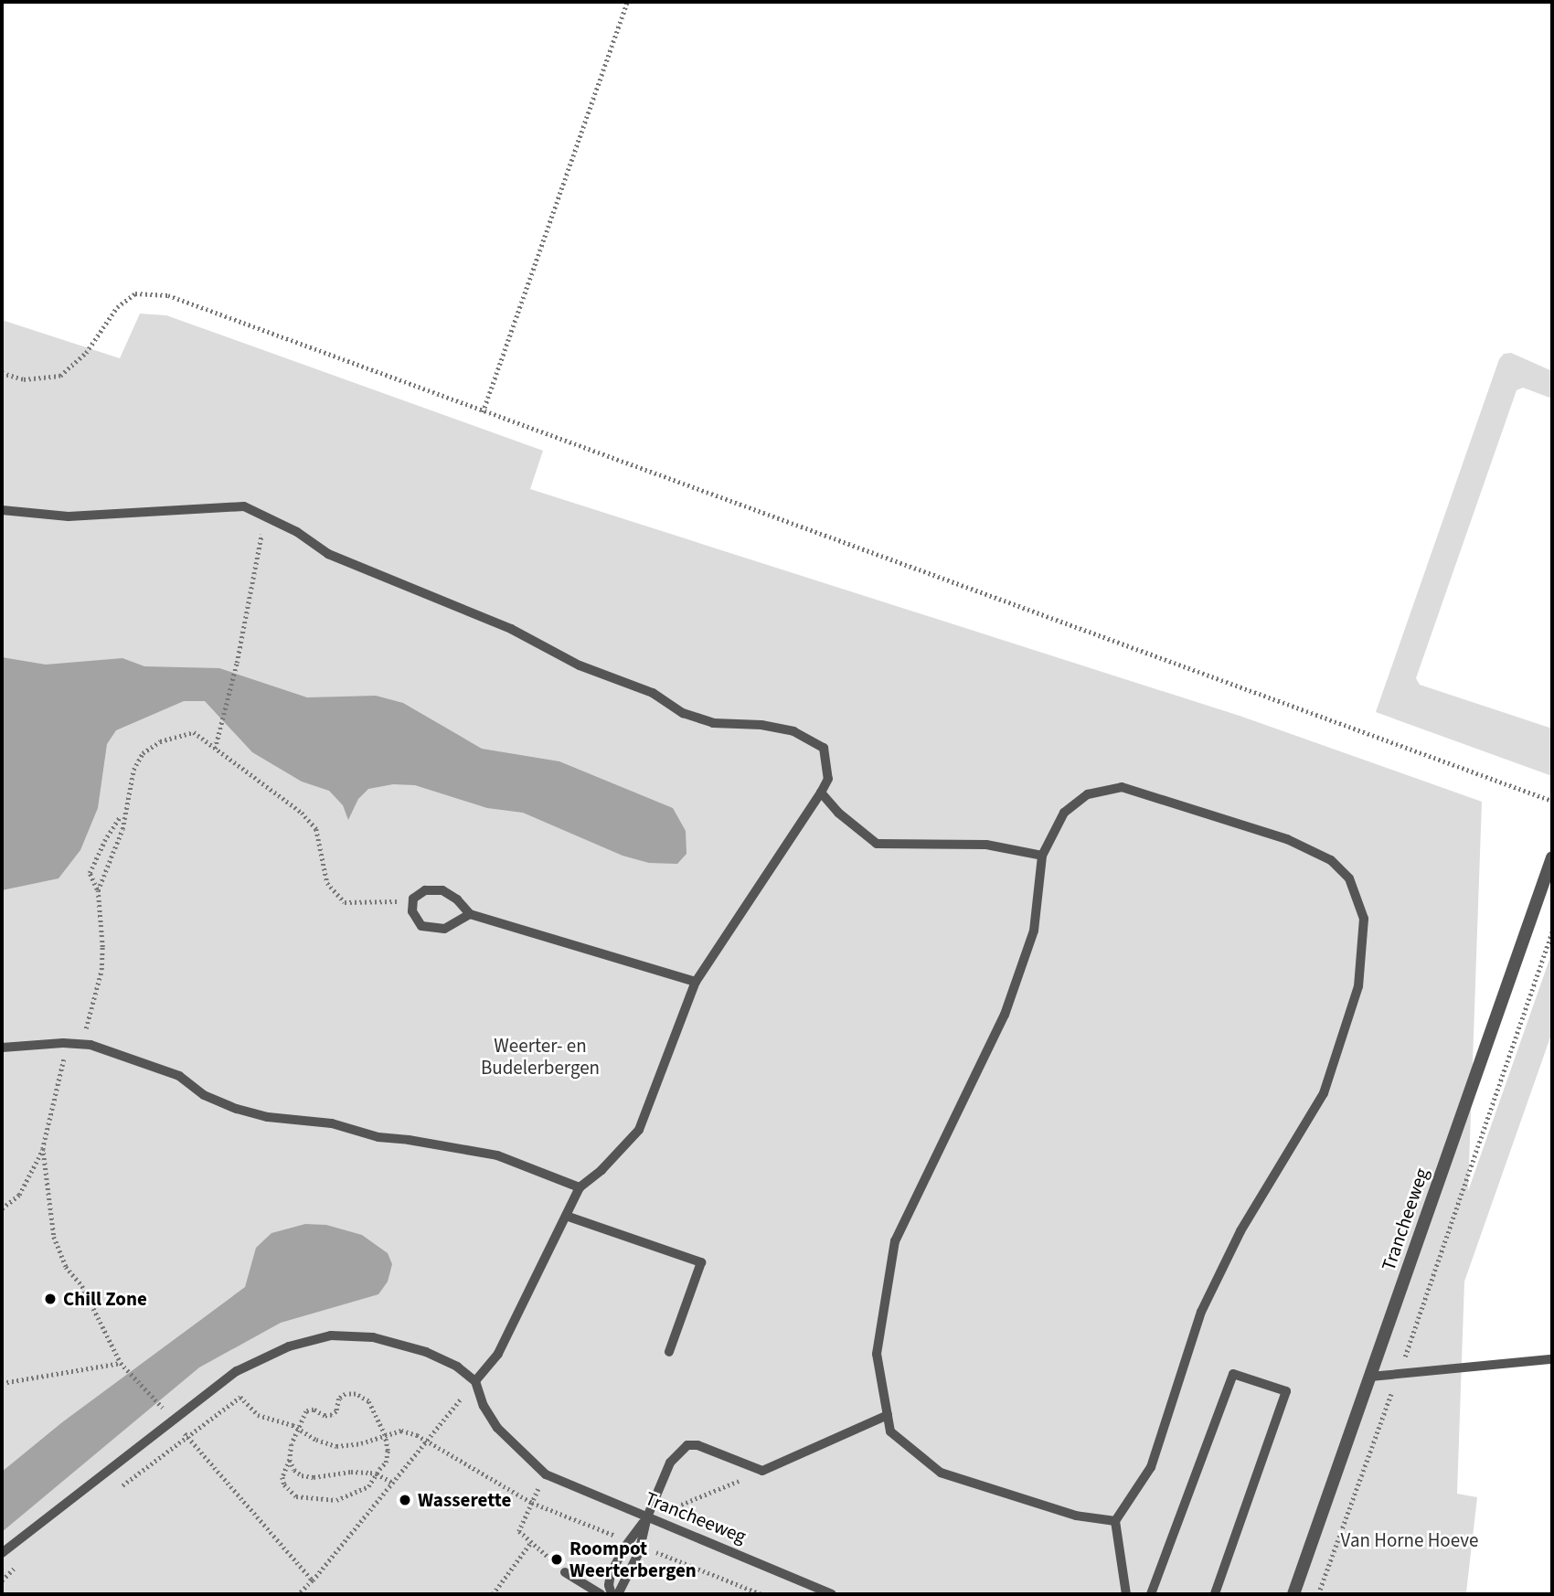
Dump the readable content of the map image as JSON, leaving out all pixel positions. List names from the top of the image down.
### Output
{
  "streets": {
    "street": ["Trancheeweg"]
  },
  "parks": ["Weerter- en Budelerbergen", "Van Horne Hoeve"],
  "places": ["Chill Zone", "Wasserette", "Roompot Weerterbergen"]
}
